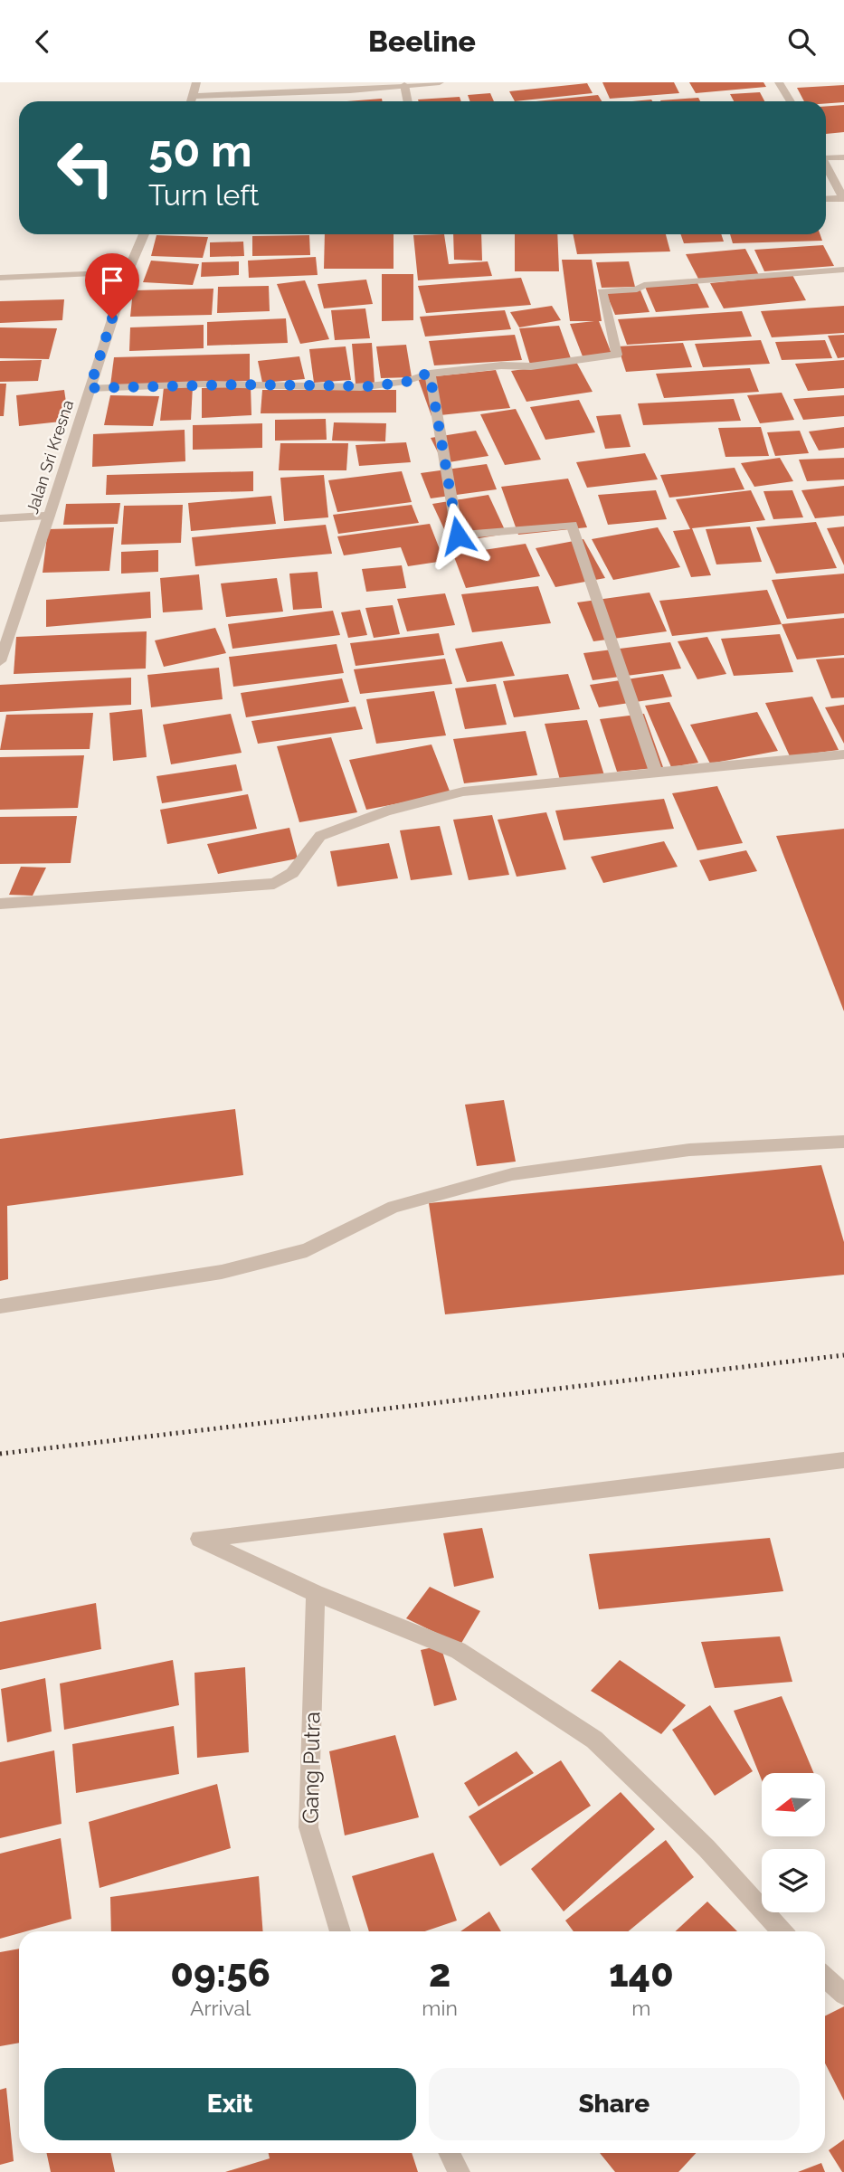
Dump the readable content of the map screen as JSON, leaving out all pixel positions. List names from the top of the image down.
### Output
{
  "streets": {
    "street": ["Jalan Sri Kresna", "Gang Putra"]
  },
  "north": "left",
  "page": {
    "header": "Beeline",
    "turn": ["50 m", "Turn left"],
    "eta": [
      "09:56",
      "Arrival",
      "2",
      "min",
      "140",
      "m"
    ],
    "buttons": ["Exit", "Share"]
  }
}
